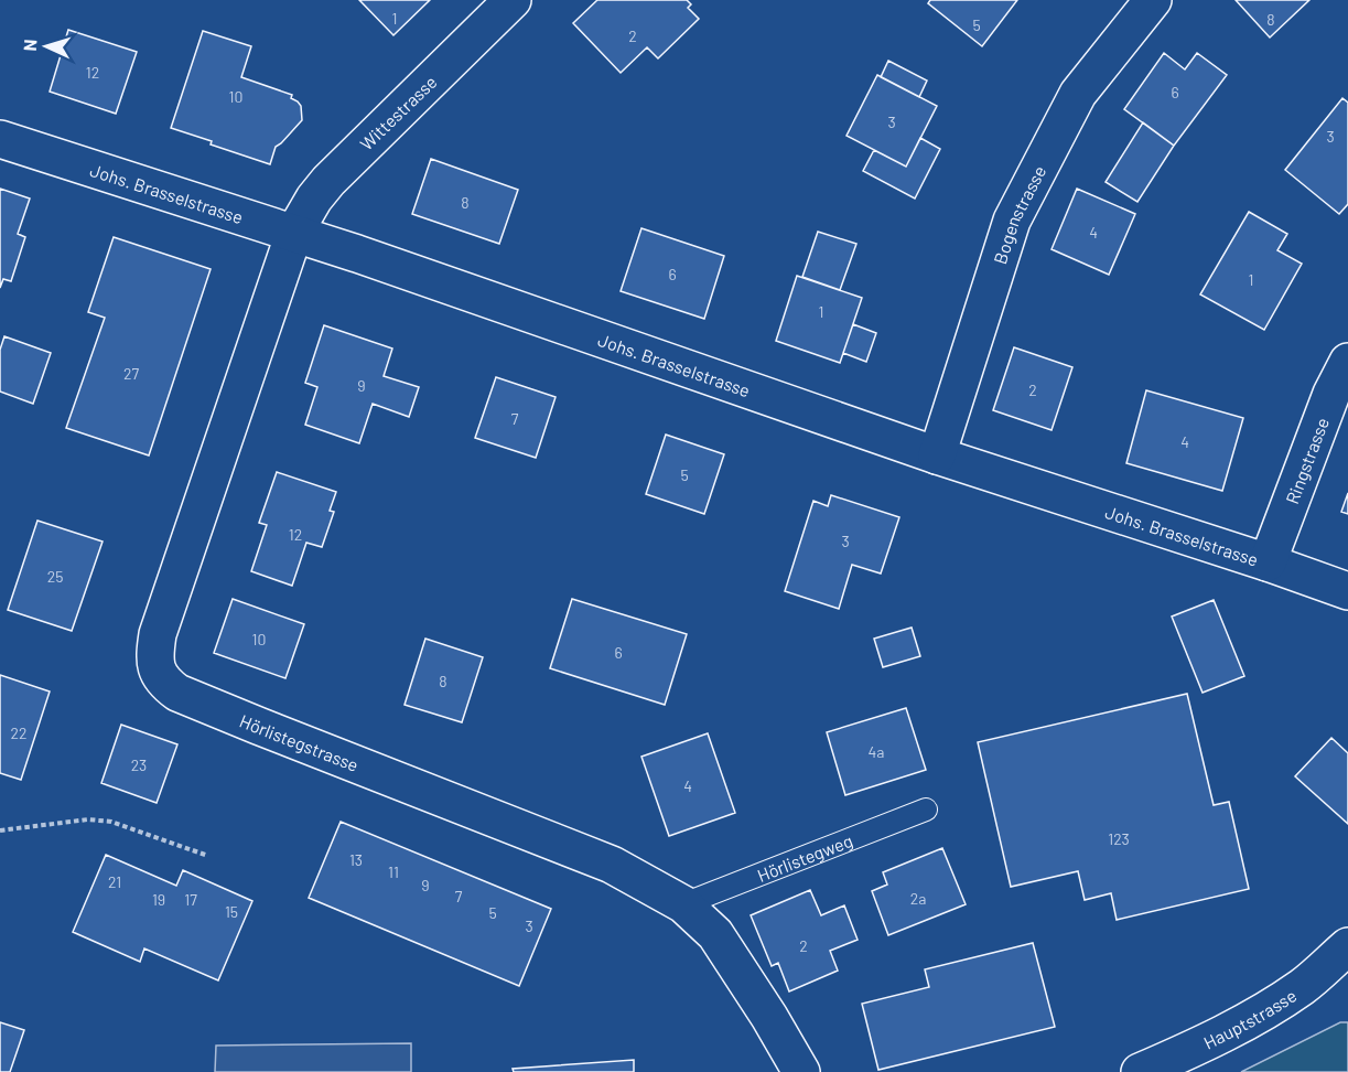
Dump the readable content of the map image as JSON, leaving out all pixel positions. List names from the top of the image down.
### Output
{
  "streets": {
    "street": [
      "Wittestrasse",
      "Johs. Brasselstrasse",
      "Bogenstrasse",
      "Ringstrasse",
      "Hörlistegstrasse",
      "Hauptstrasse"
    ],
    "lane": ["Hörlistegweg"]
  },
  "crossings": [
    ["Wittestrasse", "Johs. Brasselstrasse"],
    ["Wittestrasse", "Hörlistegstrasse"],
    ["Johs. Brasselstrasse", "Bogenstrasse"],
    ["Johs. Brasselstrasse", "Ringstrasse"],
    ["Johs. Brasselstrasse", "Hörlistegstrasse"],
    ["Hörlistegstrasse", "Hörlistegweg"]
  ],
  "house_numbers": [
    "1",
    "8",
    "5",
    "2",
    "12",
    "6",
    "10",
    "3",
    "3",
    "8",
    "4",
    "6",
    "1",
    "1",
    "27",
    "9",
    "2",
    "7",
    "4",
    "5",
    "12",
    "3",
    "25",
    "10",
    "6",
    "8",
    "22",
    "4a",
    "23",
    "4",
    "123",
    "13",
    "11",
    "21",
    "9",
    "7",
    "2a",
    "19",
    "17",
    "15",
    "5",
    "3",
    "2"
  ],
  "north": "left"
}
